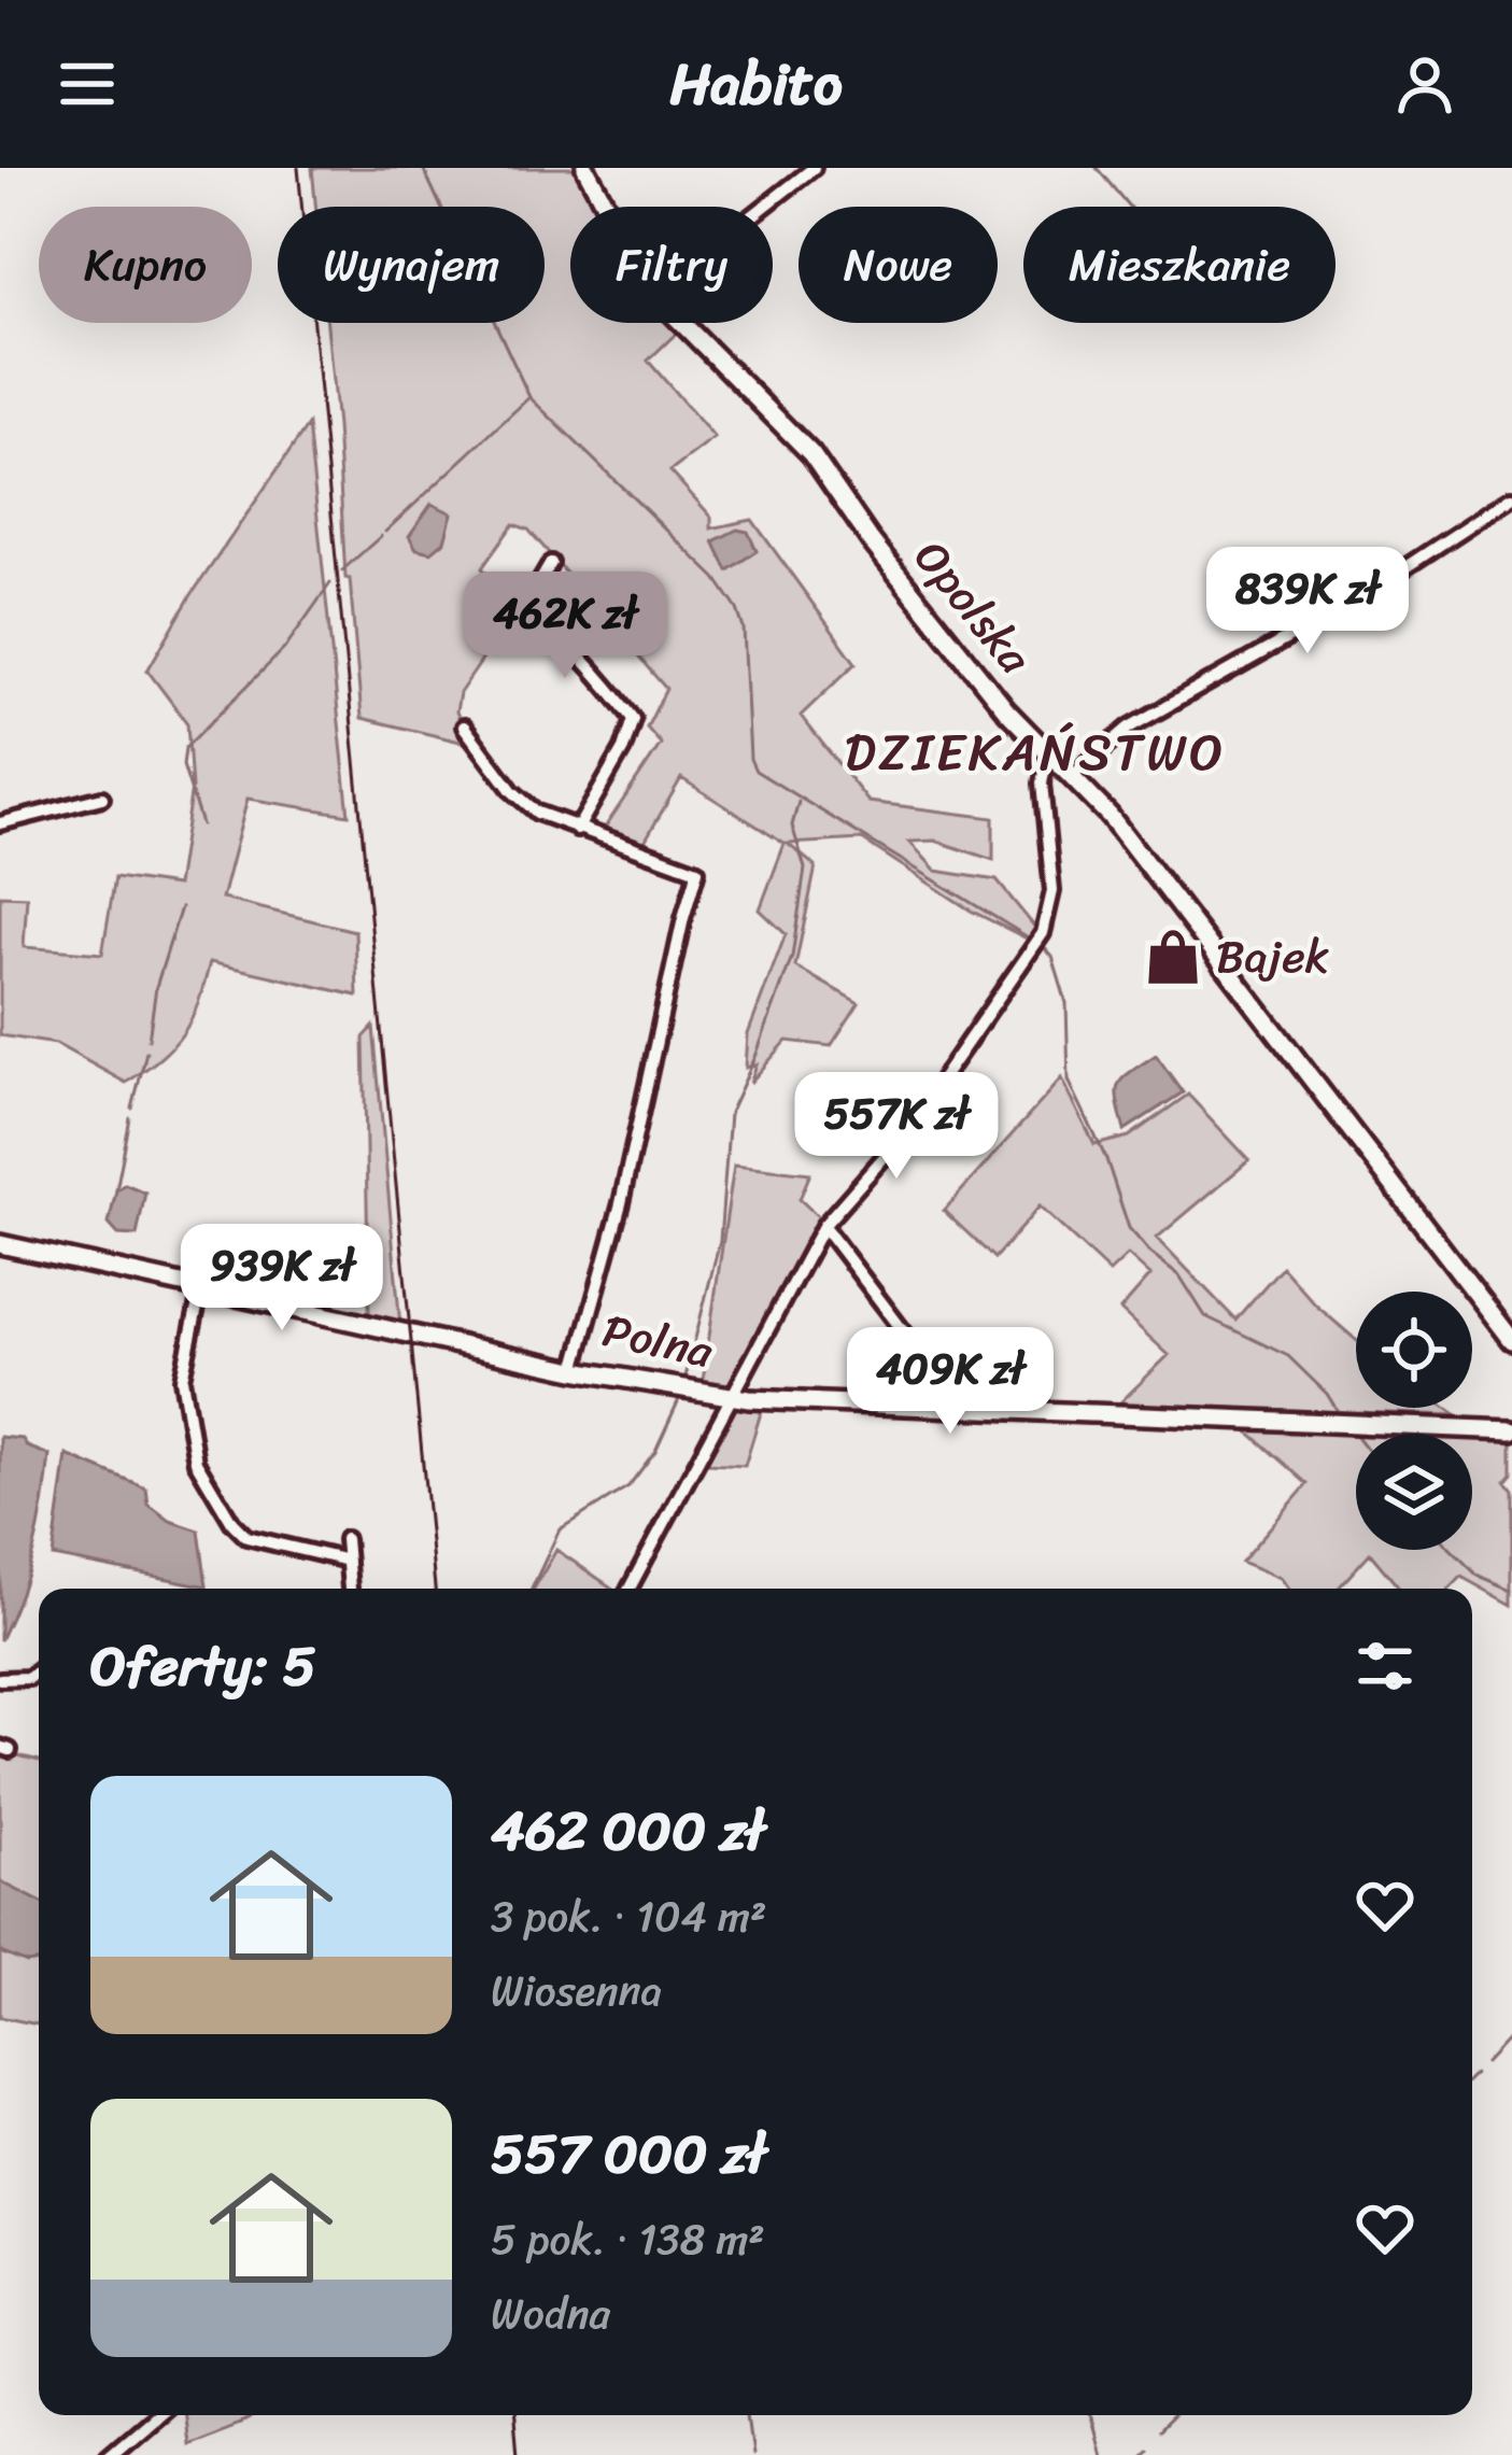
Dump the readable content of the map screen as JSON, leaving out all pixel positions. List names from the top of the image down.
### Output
{
  "streets": {
    "street": ["Opolska", "Polna"]
  },
  "districts": ["DZIEKAŃSTWO"],
  "places": {
    "shop": ["Bajek"]
  },
  "page": {
    "header": "Habito",
    "chip": [
      "Kupno",
      "Wynajem",
      "Filtry",
      "Nowe",
      "Mieszkanie"
    ],
    "price": [
      "839K zł",
      "462K zł",
      "557K zł",
      "939K zł",
      "409K zł"
    ],
    "heading": "Oferty: 5",
    "list": [
      {
        "name": "462 000 zł",
        "note": "3 pok. · 104 m² · Wiosenna"
      },
      {
        "name": "557 000 zł",
        "note": "5 pok. · 138 m² · Wodna"
      }
    ]
  }
}
